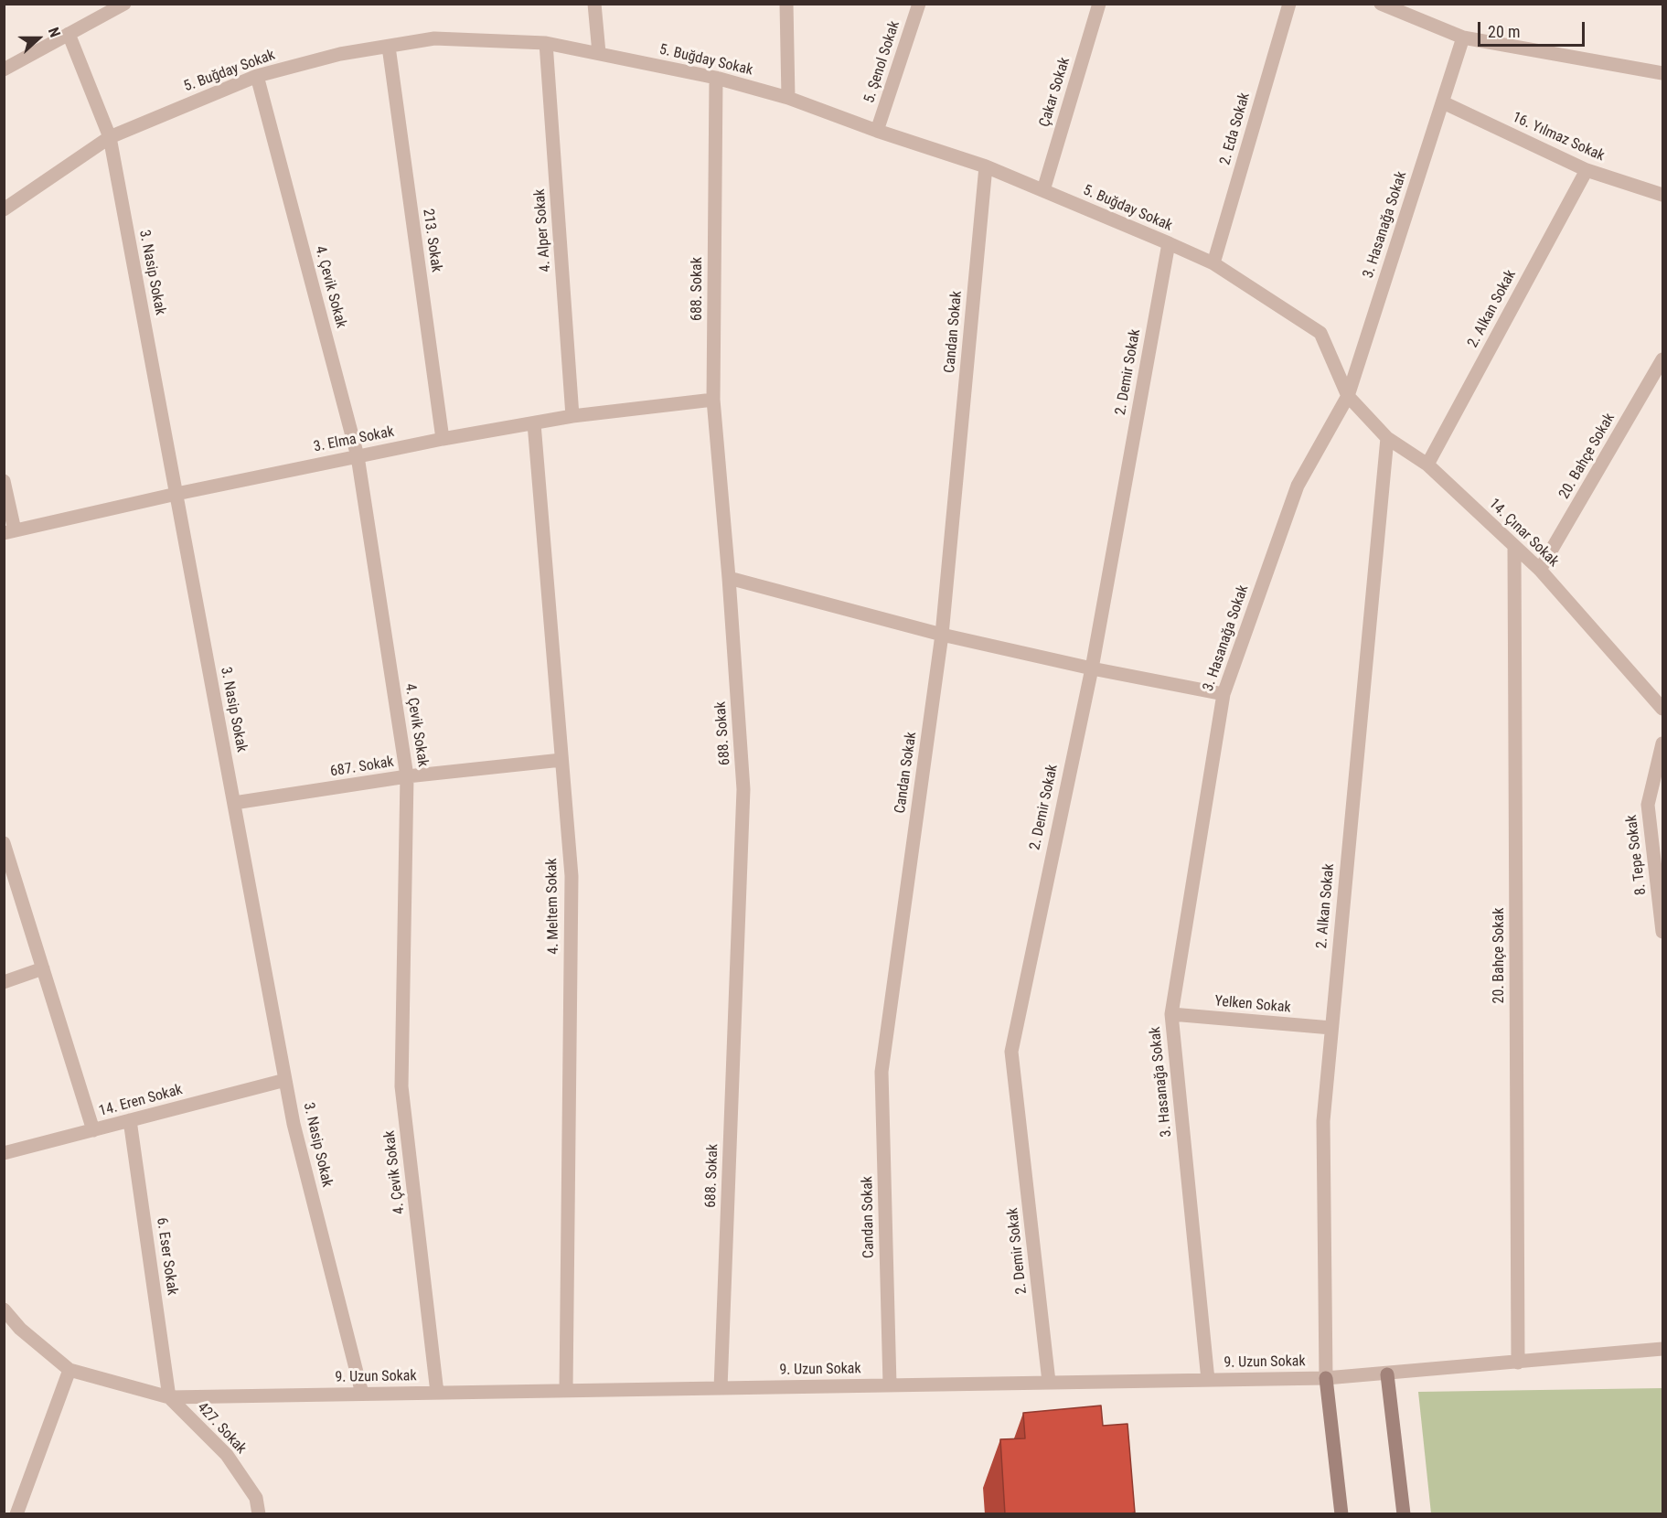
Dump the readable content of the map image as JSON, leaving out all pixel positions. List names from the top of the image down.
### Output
{
  "streets": {
    "street": [
      "5. Buğday Sokak",
      "5. Şenol Sokak",
      "Çakar Sokak",
      "2. Eda Sokak",
      "16. Yılmaz Sokak",
      "3. Hasanağa Sokak",
      "4. Alper Sokak",
      "213. Sokak",
      "3. Nasip Sokak",
      "4. Çevik Sokak",
      "688. Sokak",
      "2. Alkan Sokak",
      "Candan Sokak",
      "2. Demir Sokak",
      "3. Elma Sokak",
      "20. Bahçe Sokak",
      "14. Çınar Sokak",
      "687. Sokak",
      "8. Tepe Sokak",
      "4. Meltem Sokak",
      "Yelken Sokak",
      "14. Eren Sokak",
      "6. Eser Sokak",
      "9. Uzun Sokak",
      "427. Sokak"
    ]
  },
  "crossings": [
    ["5. Buğday Sokak", "5. Şenol Sokak"],
    ["5. Buğday Sokak", "Çakar Sokak"],
    ["5. Buğday Sokak", "2. Eda Sokak"],
    ["5. Buğday Sokak", "3. Hasanağa Sokak"],
    ["5. Buğday Sokak", "4. Alper Sokak"],
    ["5. Buğday Sokak", "213. Sokak"],
    ["5. Buğday Sokak", "3. Nasip Sokak"],
    ["5. Buğday Sokak", "4. Çevik Sokak"],
    ["5. Buğday Sokak", "688. Sokak"],
    ["5. Buğday Sokak", "Candan Sokak"],
    ["5. Buğday Sokak", "2. Demir Sokak"],
    ["5. Buğday Sokak", "14. Çınar Sokak"],
    ["16. Yılmaz Sokak", "3. Hasanağa Sokak"],
    ["16. Yılmaz Sokak", "2. Alkan Sokak"],
    ["3. Hasanağa Sokak", "14. Çınar Sokak"],
    ["3. Hasanağa Sokak", "Yelken Sokak"],
    ["3. Hasanağa Sokak", "9. Uzun Sokak"],
    ["4. Alper Sokak", "3. Elma Sokak"],
    ["213. Sokak", "3. Elma Sokak"],
    ["3. Nasip Sokak", "3. Elma Sokak"],
    ["3. Nasip Sokak", "687. Sokak"],
    ["3. Nasip Sokak", "14. Eren Sokak"],
    ["3. Nasip Sokak", "9. Uzun Sokak"],
    ["4. Çevik Sokak", "3. Elma Sokak"],
    ["4. Çevik Sokak", "687. Sokak"],
    ["4. Çevik Sokak", "9. Uzun Sokak"],
    ["688. Sokak", "3. Elma Sokak"],
    ["688. Sokak", "9. Uzun Sokak"],
    ["2. Alkan Sokak", "14. Çınar Sokak"],
    ["2. Alkan Sokak", "Yelken Sokak"],
    ["2. Alkan Sokak", "9. Uzun Sokak"],
    ["Candan Sokak", "9. Uzun Sokak"],
    ["2. Demir Sokak", "9. Uzun Sokak"],
    ["3. Elma Sokak", "4. Meltem Sokak"],
    ["20. Bahçe Sokak", "14. Çınar Sokak"],
    ["20. Bahçe Sokak", "9. Uzun Sokak"],
    ["687. Sokak", "4. Meltem Sokak"],
    ["4. Meltem Sokak", "9. Uzun Sokak"],
    ["14. Eren Sokak", "6. Eser Sokak"],
    ["6. Eser Sokak", "9. Uzun Sokak"],
    ["6. Eser Sokak", "427. Sokak"],
    ["9. Uzun Sokak", "427. Sokak"]
  ],
  "scale_bar": "20 m",
  "north": "right"
}
